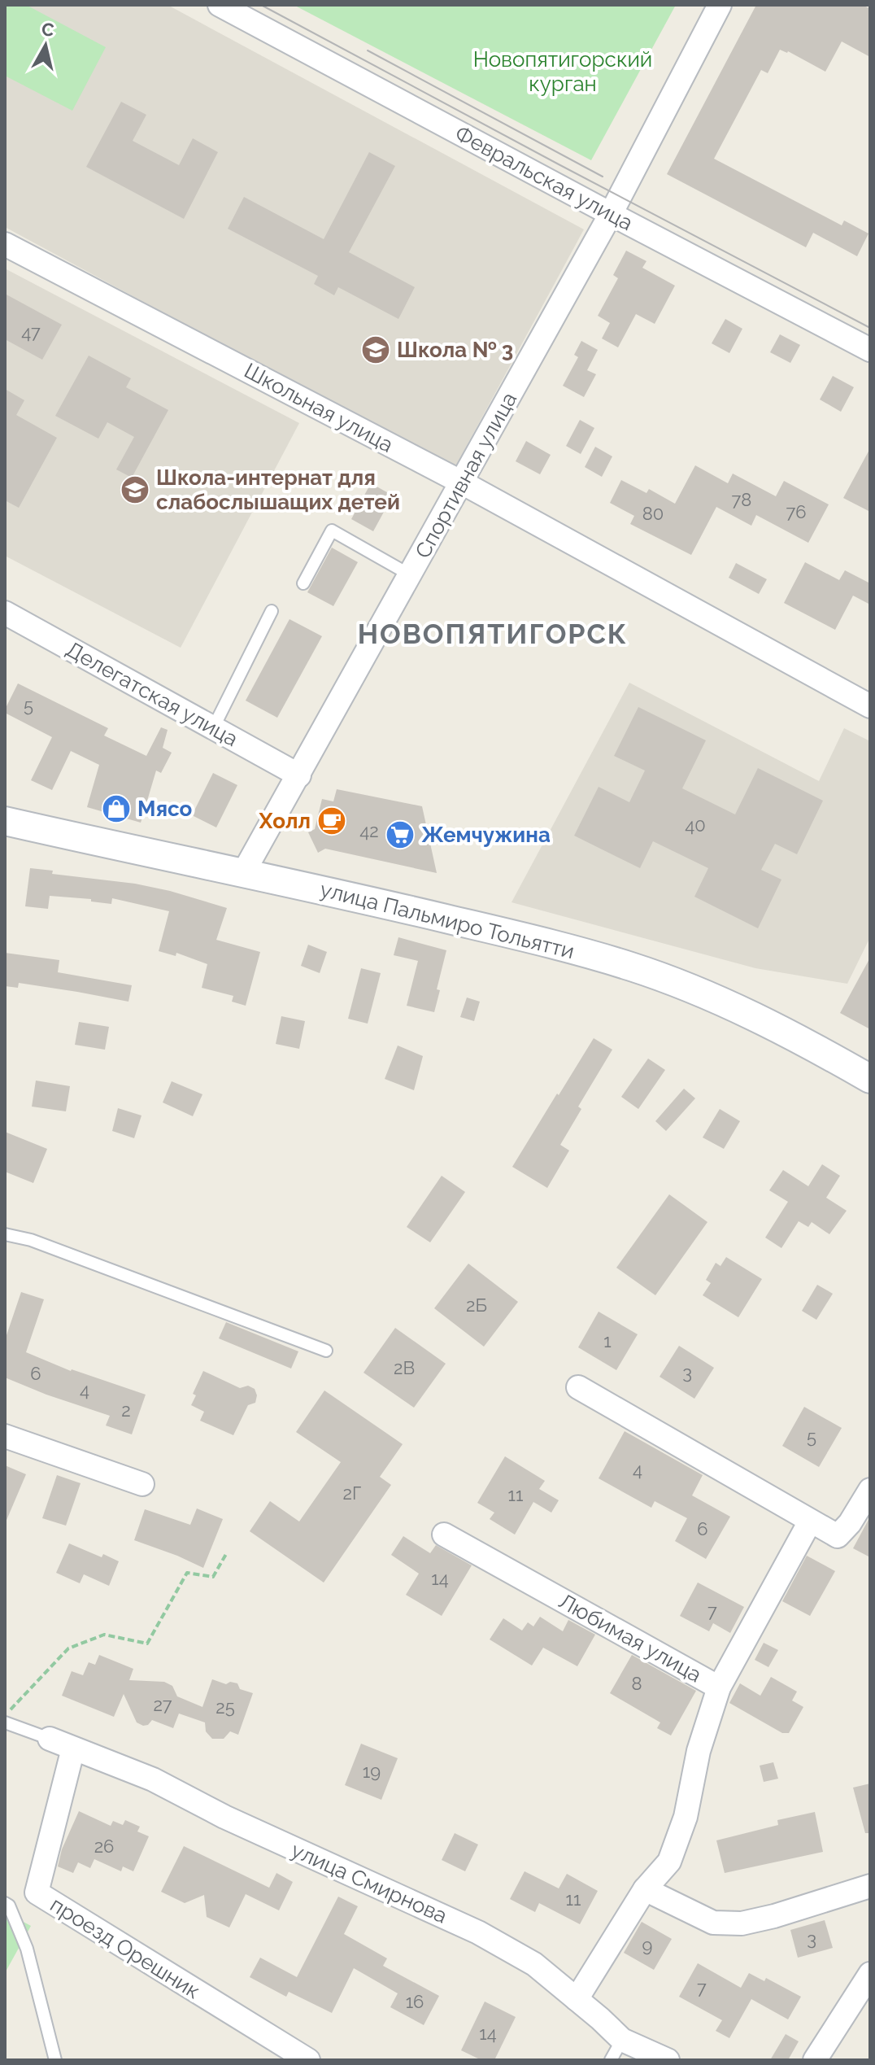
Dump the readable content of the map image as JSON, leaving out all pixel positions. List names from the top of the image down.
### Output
{
  "streets": {
    "street": [
      "Февральская улица",
      "Школьная улица",
      "Спортивная улица",
      "Делегатская улица",
      "улица Пальмиро Тольятти",
      "Любимая улица",
      "улица Смирнова",
      "проезд Орешник"
    ]
  },
  "crossings": [
    ["Февральская улица", "Спортивная улица"],
    ["Школьная улица", "Спортивная улица"],
    ["Спортивная улица", "Делегатская улица"],
    ["Спортивная улица", "улица Пальмиро Тольятти"],
    ["улица Смирнова", "проезд Орешник"]
  ],
  "districts": ["НОВОПЯТИГОРСК"],
  "parks": ["Новопятигорский курган"],
  "places": {
    "school or university": ["Школа № 3", "Школа-интернат для слабослышащих детей"],
    "shop": ["Мясо"],
    "cafe": ["Холл"],
    "supermarket": ["Жемчужина"]
  },
  "house_numbers": [
    "47",
    "78",
    "76",
    "80",
    "5",
    "40",
    "42",
    "2Б",
    "1",
    "2В",
    "3",
    "6",
    "4",
    "2",
    "5",
    "4",
    "2Г",
    "11",
    "6",
    "14",
    "7",
    "8",
    "27",
    "25",
    "19",
    "26",
    "11",
    "3",
    "9",
    "7",
    "16",
    "14"
  ],
  "north": "top"
}
